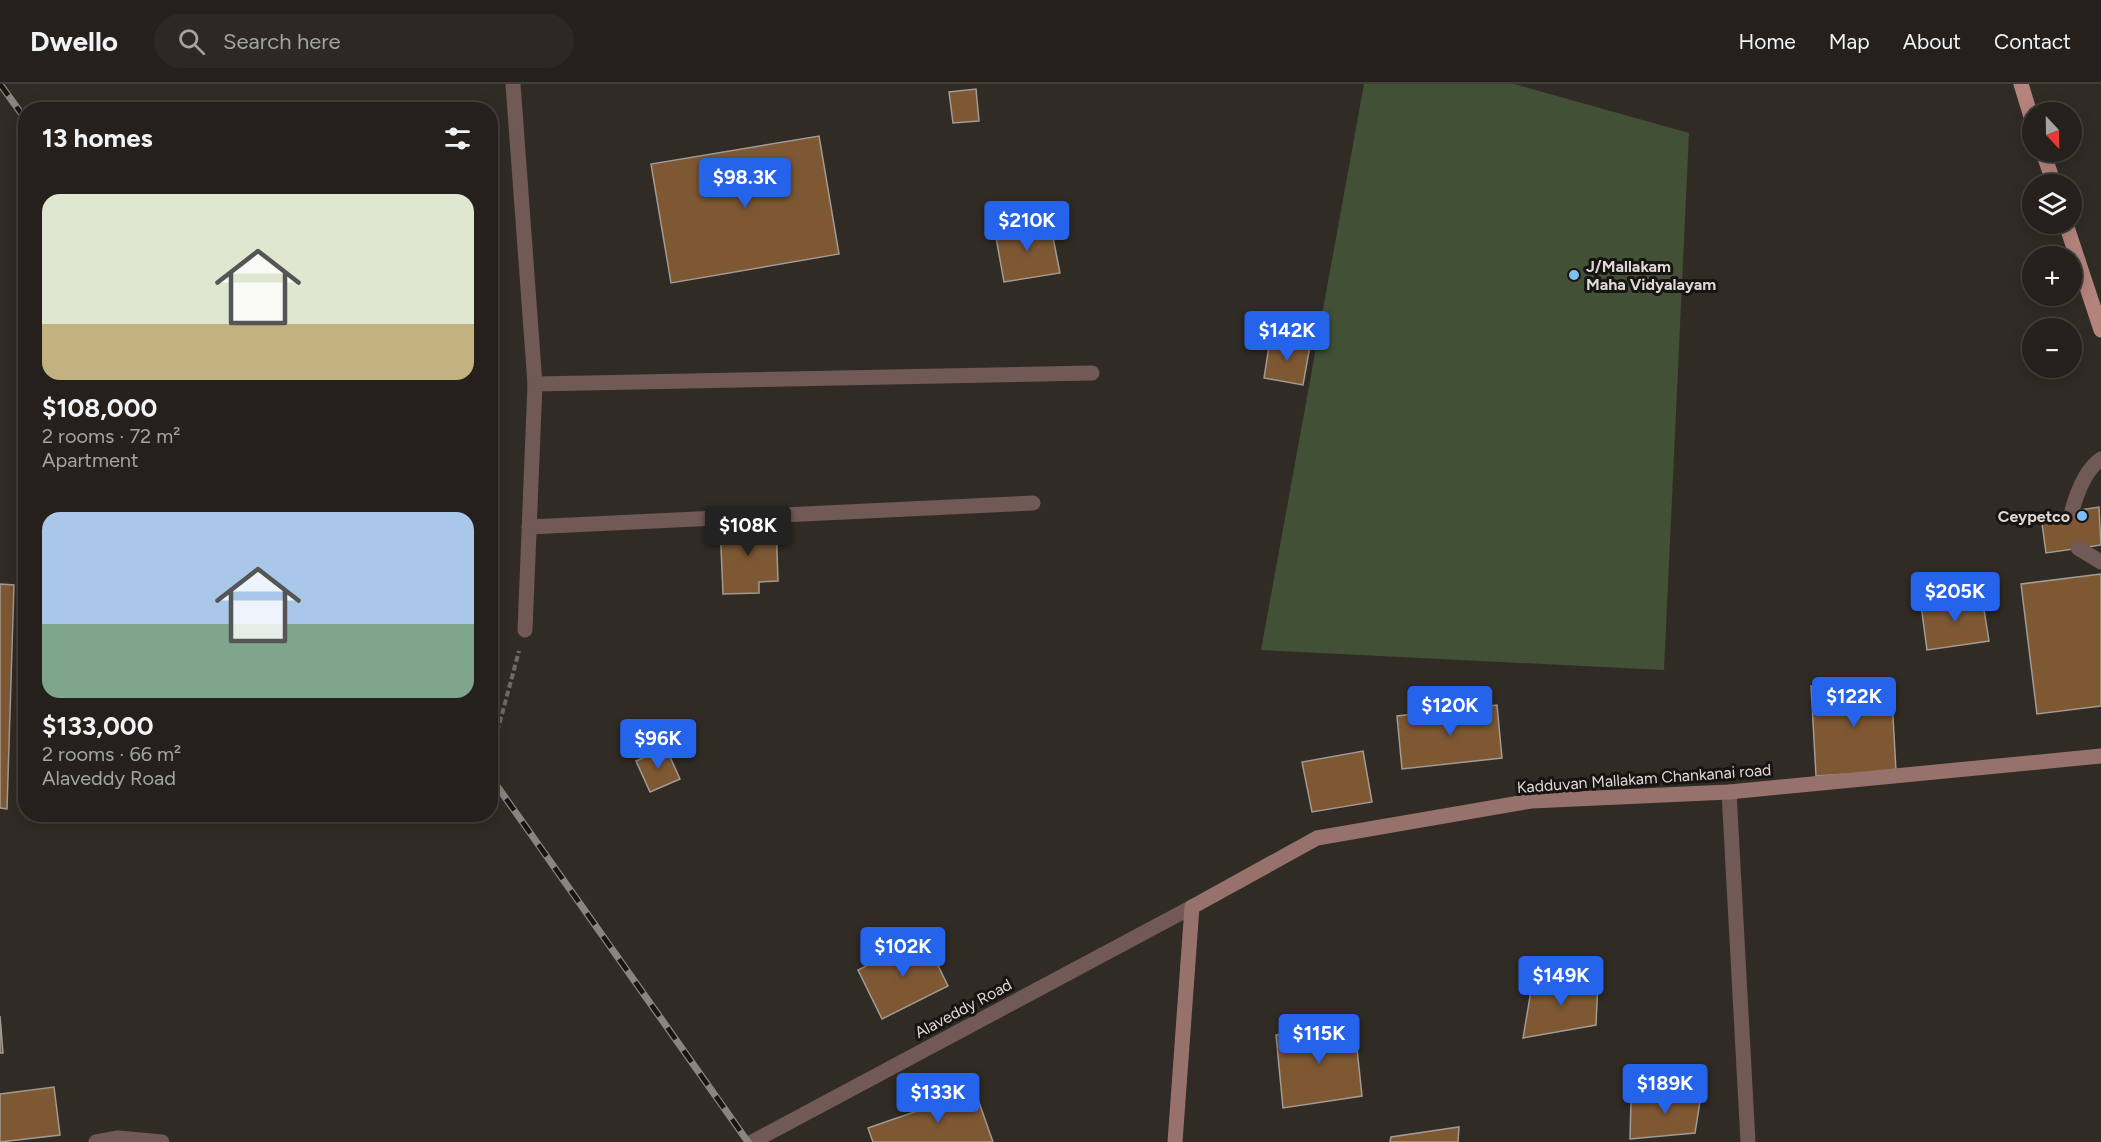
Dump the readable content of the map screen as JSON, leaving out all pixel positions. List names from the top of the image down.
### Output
{
  "streets": {
    "main road": ["Kadduvan Mallakam Chankanai road"],
    "street": ["Alaveddy Road"]
  },
  "crossings": [
    ["Kadduvan Mallakam Chankanai road", "Alaveddy Road"]
  ],
  "places": ["J/Mallakam Maha Vidyalayam", "Ceypetco"],
  "north": "bottom",
  "page": {
    "header": "Dwello",
    "search": "Search here",
    "nav": [
      "Home",
      "Map",
      "About",
      "Contact"
    ],
    "map_buttons": ["+", "−"],
    "heading": "13 homes",
    "price": [
      "$98.3K",
      "$210K",
      "$142K",
      "$108K",
      "$205K",
      "$122K",
      "$120K",
      "$96K",
      "$102K",
      "$149K",
      "$115K",
      "$189K",
      "$133K"
    ],
    "list": [
      {
        "name": "$108,000",
        "note": "2 rooms · 72 m² · Apartment"
      },
      {
        "name": "$133,000",
        "note": "2 rooms · 66 m² · Alaveddy Road"
      }
    ]
  }
}
